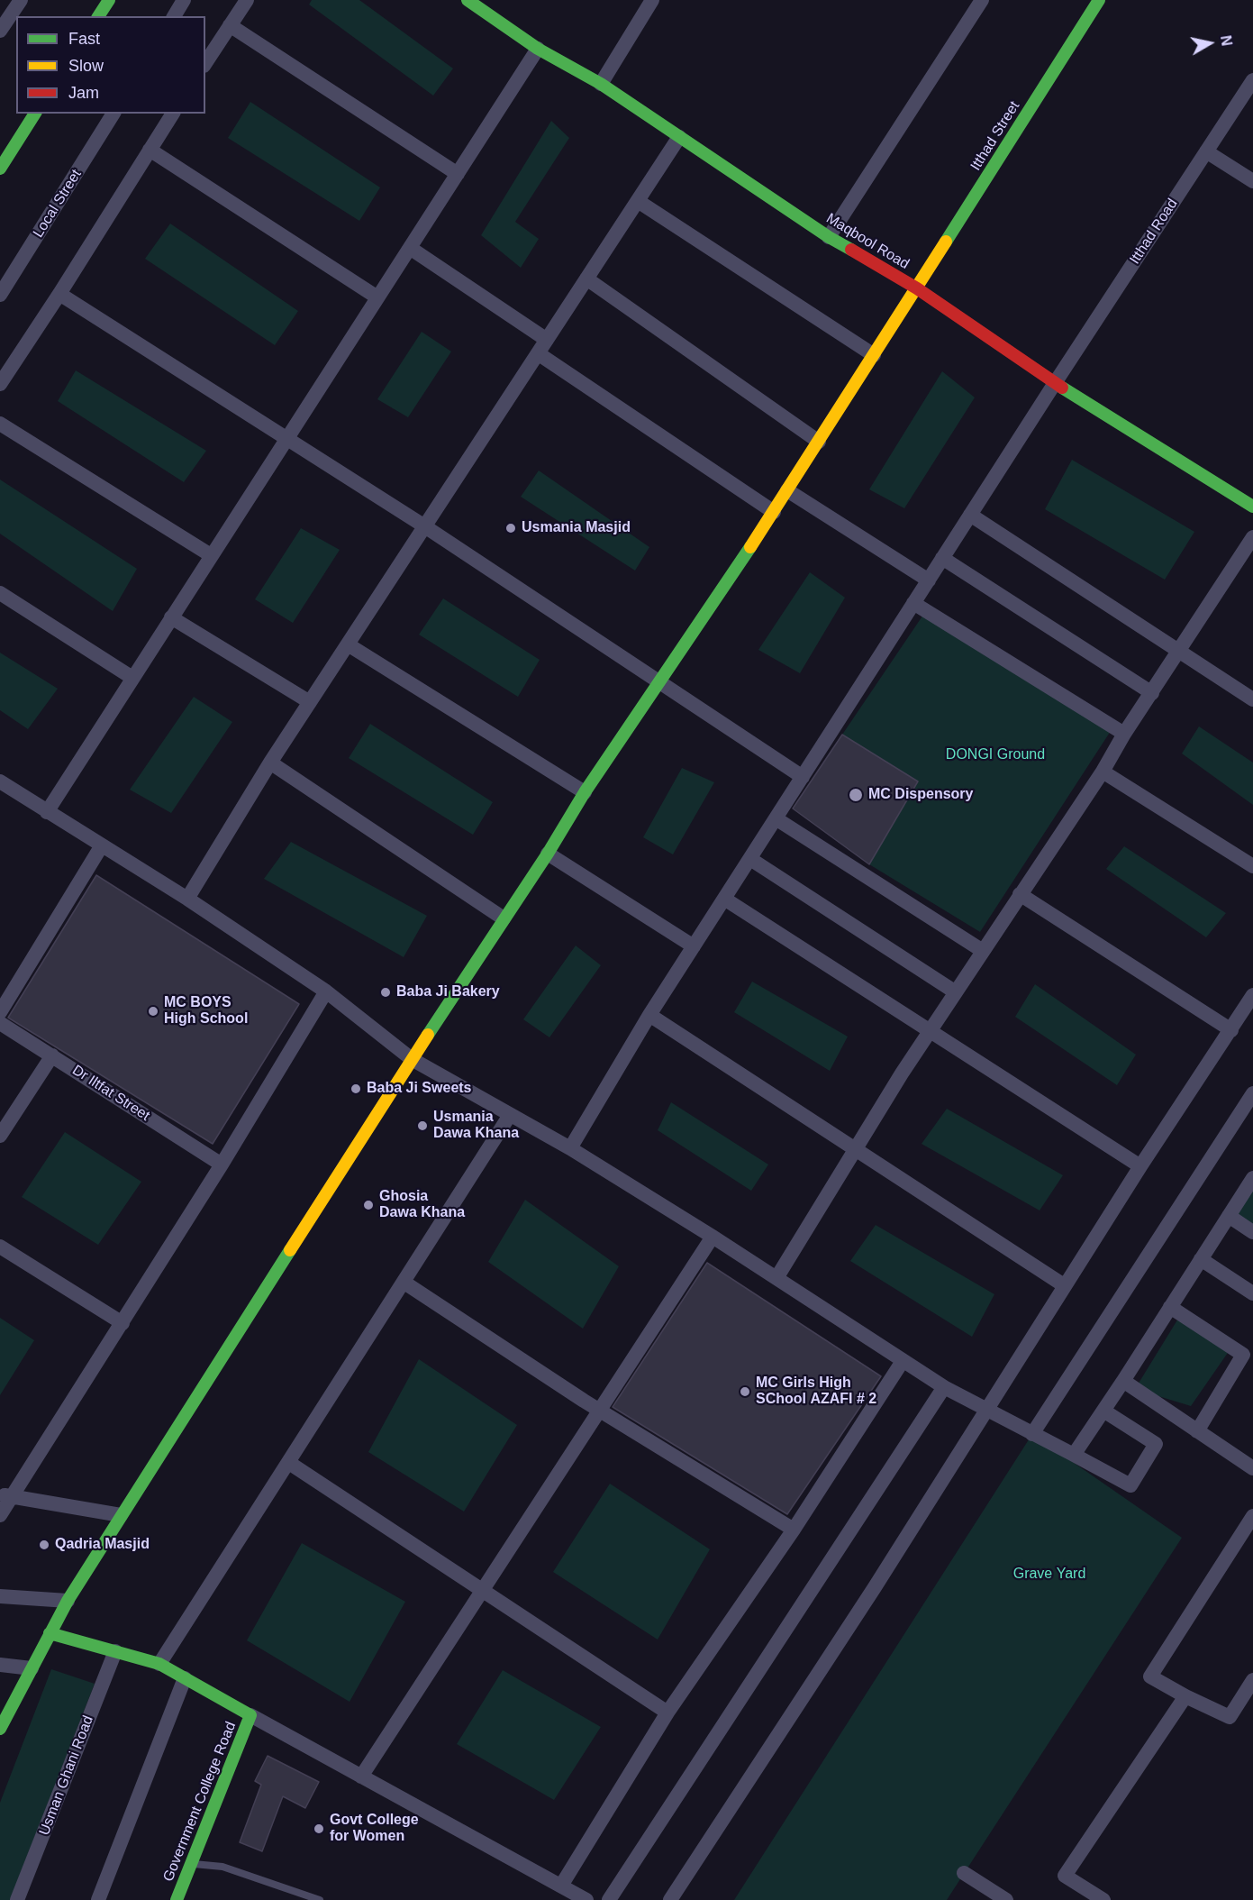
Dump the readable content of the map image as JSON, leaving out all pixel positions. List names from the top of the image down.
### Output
{
  "streets": {
    "street": [
      "Itthad Street",
      "Local Street",
      "Itthad Road",
      "Maqbool Road",
      "Dr Iltfat Street",
      "Usman Ghani Road",
      "Government College Road"
    ]
  },
  "crossings": [
    ["Itthad Street", "Maqbool Road"],
    ["Itthad Road", "Maqbool Road"]
  ],
  "parks": ["DONGI Ground", "Grave Yard"],
  "places": [
    "Usmania Masjid",
    "MC Dispensory",
    "Baba Ji Bakery",
    "MC BOYS High School",
    "Baba Ji Sweets",
    "Usmania Dawa Khana",
    "Ghosia Dawa Khana",
    "MC Girls High SChool AZAFI # 2",
    "Qadria Masjid",
    "Govt College for Women"
  ],
  "legend": ["Fast", "Slow", "Jam"],
  "north": "right"
}
